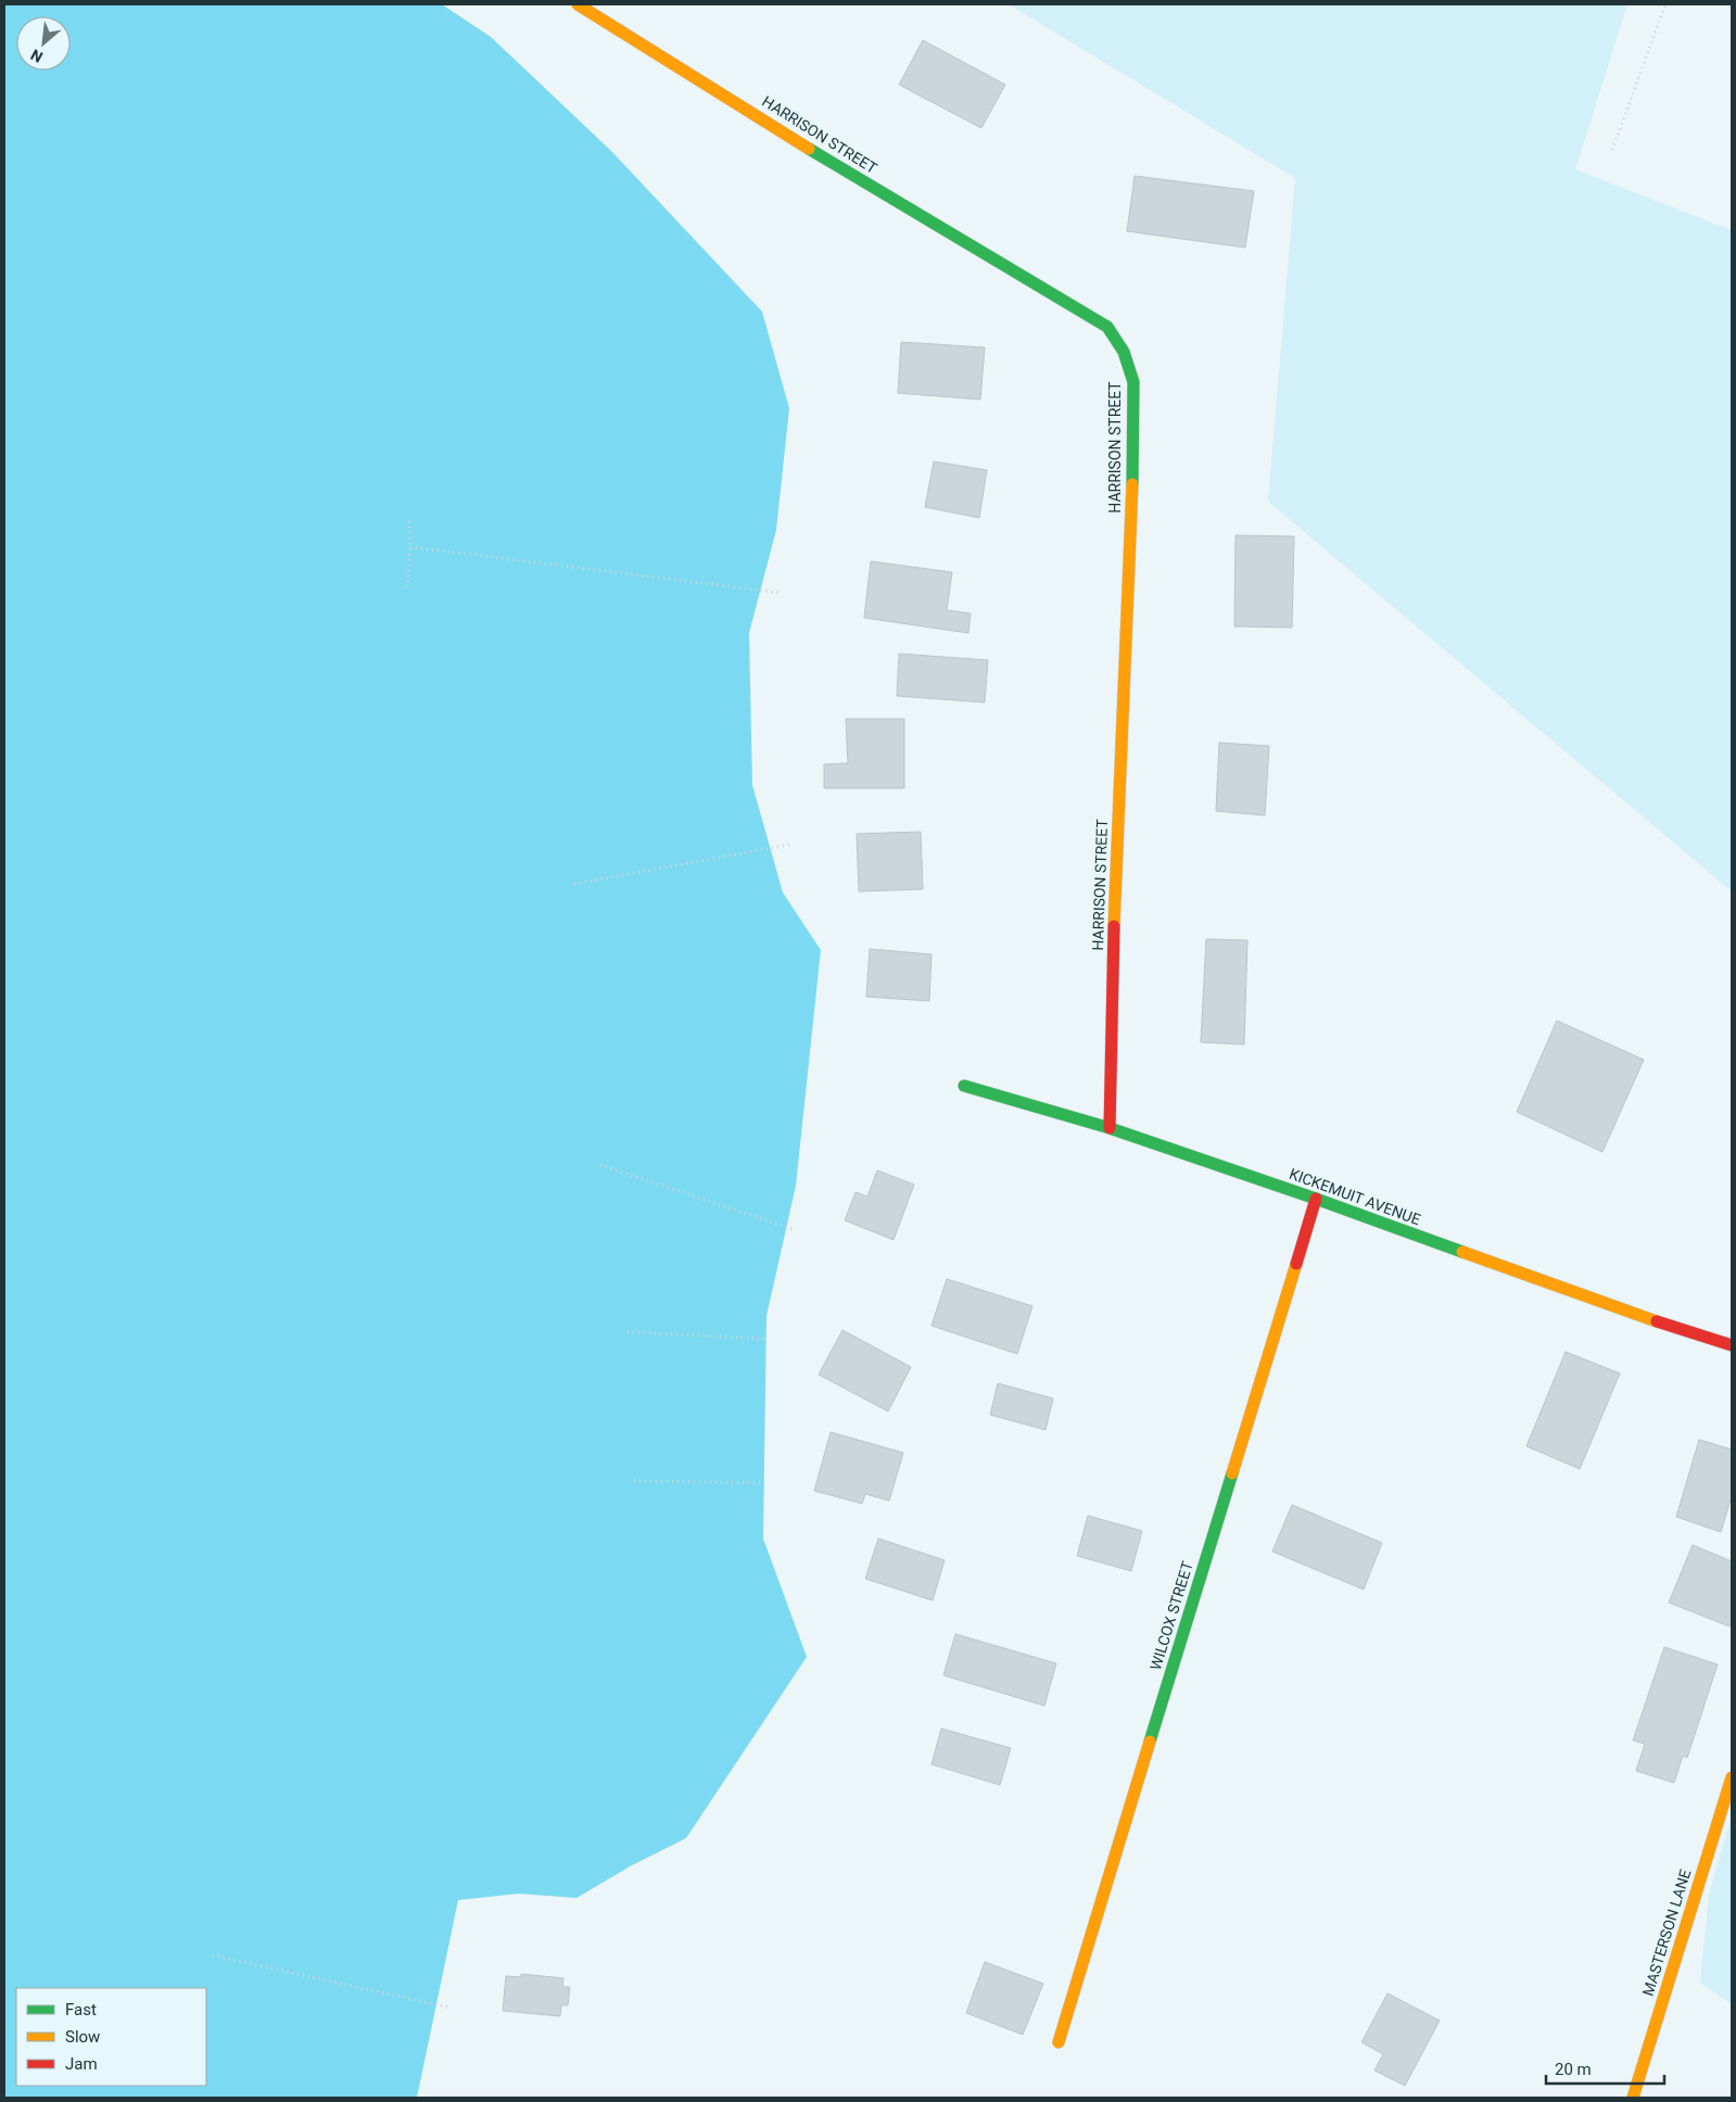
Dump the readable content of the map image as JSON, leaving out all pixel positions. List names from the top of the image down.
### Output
{
  "streets": {
    "street": [
      "HARRISON STREET",
      "KICKEMUIT AVENUE",
      "WILCOX STREET",
      "MASTERSON LANE"
    ]
  },
  "crossings": [
    ["HARRISON STREET", "KICKEMUIT AVENUE"],
    ["KICKEMUIT AVENUE", "WILCOX STREET"]
  ],
  "legend": ["Fast", "Slow", "Jam"],
  "scale_bar": "20 m",
  "north": "bottom left"
}
